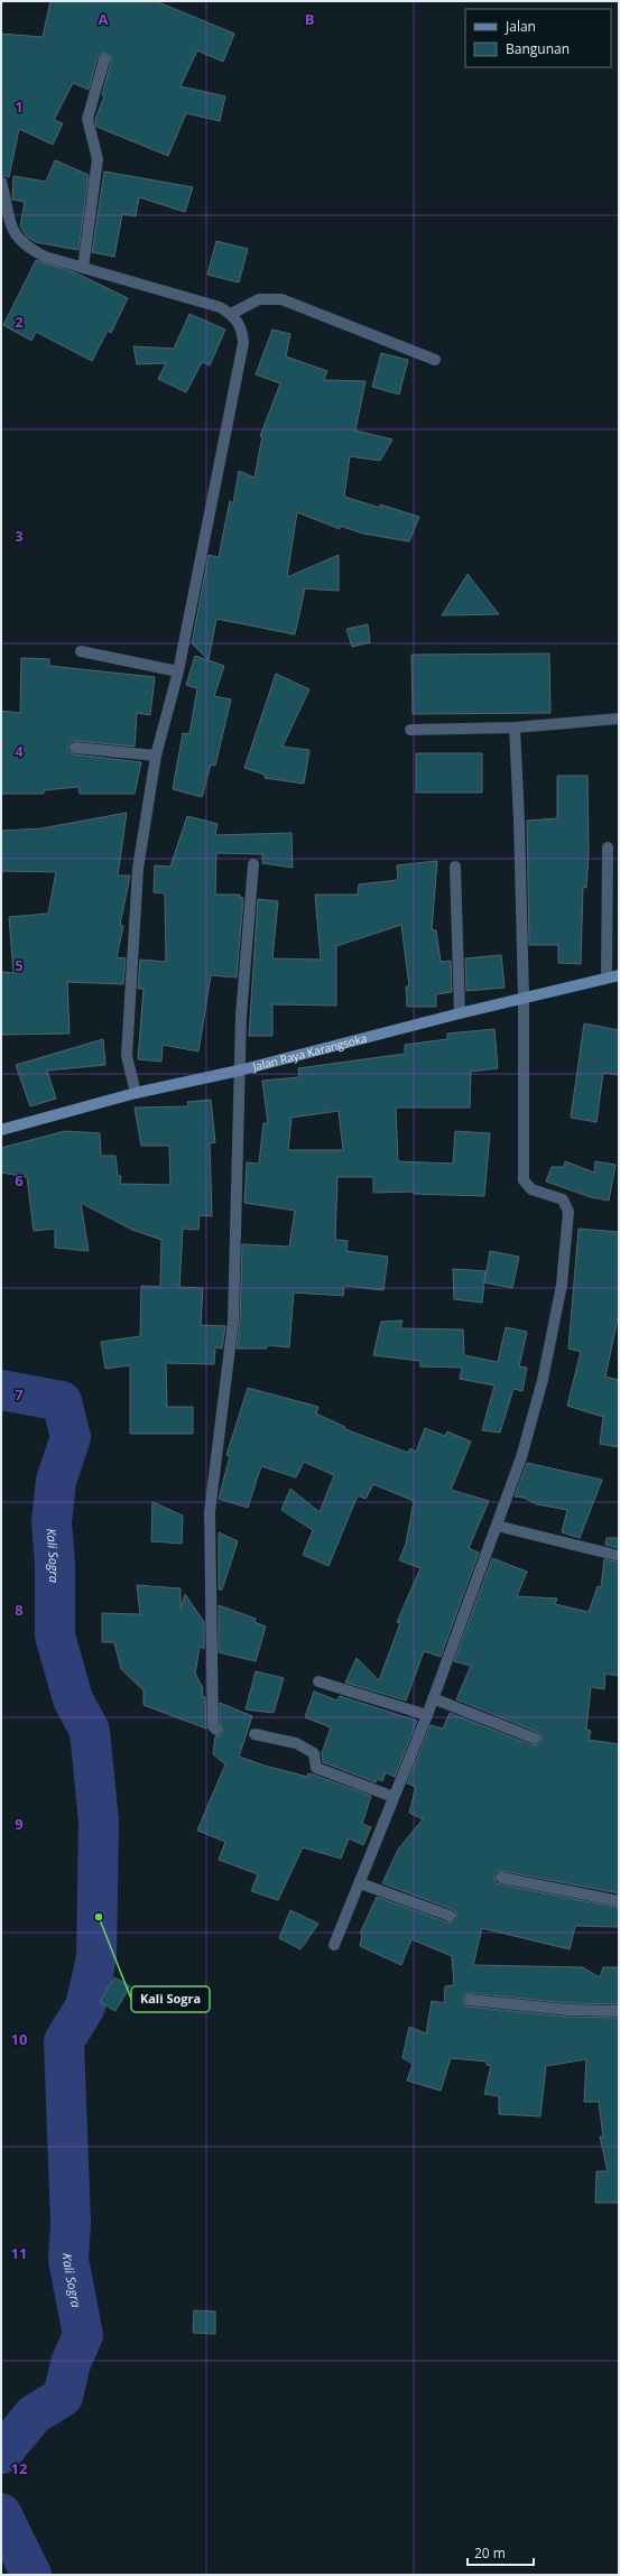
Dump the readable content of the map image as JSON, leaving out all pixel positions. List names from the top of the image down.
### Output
{
  "streets": {
    "main road": ["Jalan Raya Karangsoka"]
  },
  "water": ["Kali Sogra"],
  "places": ["Kali Sogra"],
  "legend": ["Jalan", "Bangunan"],
  "scale_bar": "20 m",
  "grid": {
    "columns": ["A", "B"],
    "rows": [
      "1",
      "2",
      "3",
      "4",
      "5",
      "6",
      "7",
      "8",
      "9",
      "10",
      "11",
      "12"
    ]
  }
}
